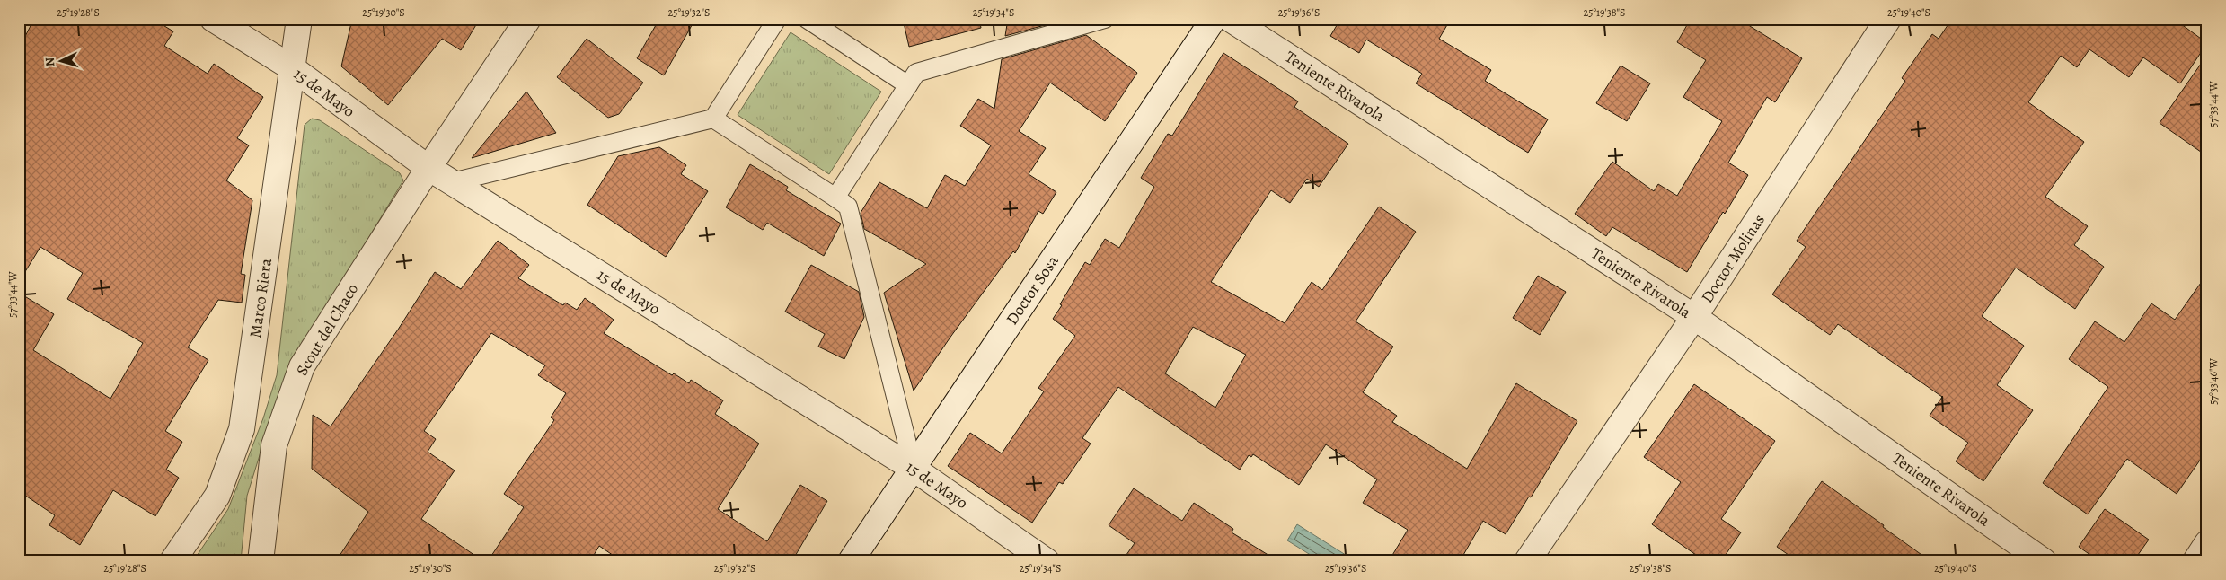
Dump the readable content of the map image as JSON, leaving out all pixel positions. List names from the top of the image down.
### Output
{
  "streets": {
    "street": [
      "Teniente Rivarola",
      "15 de Mayo",
      "Doctor Molinas",
      "Doctor Sosa",
      "Marco Riera",
      "Scout del Chaco"
    ]
  },
  "crossings": [
    ["Teniente Rivarola", "Doctor Molinas"],
    ["15 de Mayo", "Doctor Sosa"],
    ["15 de Mayo", "Marco Riera"],
    ["15 de Mayo", "Scout del Chaco"]
  ],
  "north": "left",
  "coordinates": [
    "25°19'28\"S",
    "25°19'30\"S",
    "25°19'32\"S",
    "25°19'34\"S",
    "25°19'36\"S",
    "25°19'38\"S",
    "25°19'40\"S",
    "57°33'44\"W",
    "57°33'46\"W"
  ]
}
